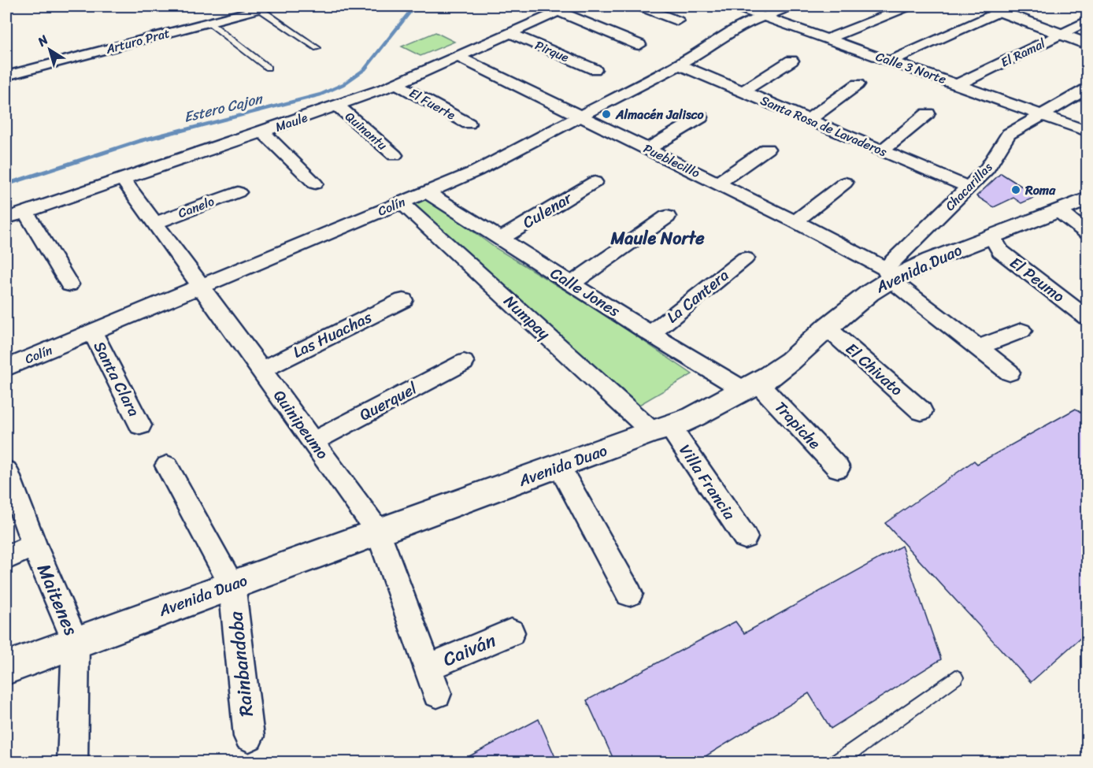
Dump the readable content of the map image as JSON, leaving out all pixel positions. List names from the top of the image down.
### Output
{
  "streets": {
    "street": [
      "Arturo Prat",
      "Pirque",
      "El Ramal",
      "Calle 3 Norte",
      "El Fuerte",
      "Maule",
      "Santa Rosa de Lavaderos",
      "Quinantu",
      "Pueblecillo",
      "Chacarillas",
      "Colín",
      "Canelo",
      "Culenar",
      "Avenida Duao",
      "El Peumo",
      "Calle Jones",
      "La Cantera",
      "Numpay",
      "Las Huachas",
      "El Chivato",
      "Santa Clara",
      "Querquel",
      "Quinipeumo",
      "Trapiche",
      "Villa Francia",
      "Maitenes",
      "Caiván",
      "Rainbandoba"
    ]
  },
  "crossings": [
    ["Pirque", "Maule"],
    ["El Ramal", "Calle 3 Norte"],
    ["Calle 3 Norte", "Chacarillas"],
    ["Calle 3 Norte", "Colín"],
    ["El Fuerte", "Maule"],
    ["Maule", "Quinantu"],
    ["Maule", "Pueblecillo"],
    ["Maule", "Quinipeumo"],
    ["Santa Rosa de Lavaderos", "Chacarillas"],
    ["Santa Rosa de Lavaderos", "Colín"],
    ["Pueblecillo", "Chacarillas"],
    ["Pueblecillo", "Colín"],
    ["Pueblecillo", "Avenida Duao"],
    ["Chacarillas", "Avenida Duao"],
    ["Colín", "Calle Jones"],
    ["Colín", "Numpay"],
    ["Colín", "Santa Clara"],
    ["Colín", "Quinipeumo"],
    ["Canelo", "Quinipeumo"],
    ["Culenar", "Calle Jones"],
    ["Avenida Duao", "El Peumo"],
    ["Avenida Duao", "Calle Jones"],
    ["Avenida Duao", "Numpay"],
    ["Avenida Duao", "El Chivato"],
    ["Avenida Duao", "Quinipeumo"],
    ["Avenida Duao", "Trapiche"],
    ["Avenida Duao", "Villa Francia"],
    ["Avenida Duao", "Maitenes"],
    ["Avenida Duao", "Rainbandoba"],
    ["Calle Jones", "La Cantera"],
    ["Calle Jones", "Trapiche"],
    ["Numpay", "Villa Francia"],
    ["Las Huachas", "Quinipeumo"],
    ["Querquel", "Quinipeumo"],
    ["Quinipeumo", "Caiván"]
  ],
  "districts": ["Maule Norte"],
  "water": ["Estero Cajon"],
  "places": ["Almacén Jalisco", "Roma"],
  "north": "top left"
}
